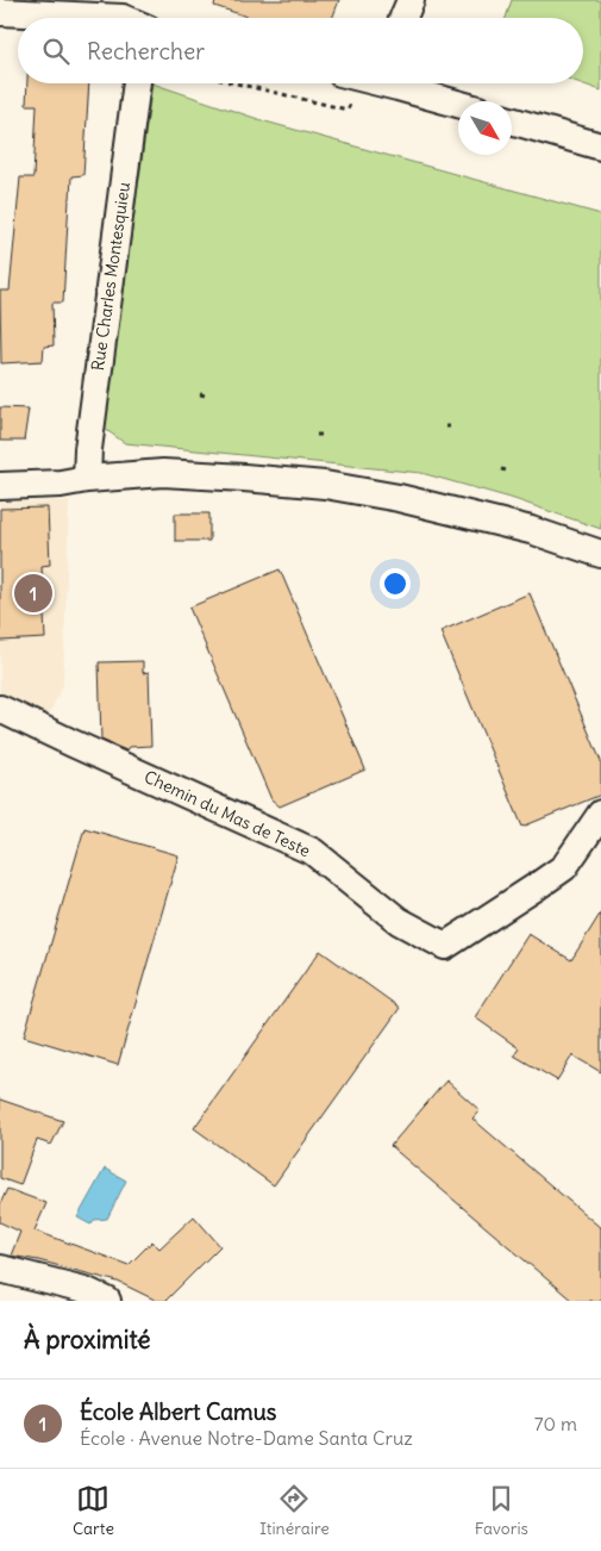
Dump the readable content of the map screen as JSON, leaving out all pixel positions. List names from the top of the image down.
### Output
{
  "streets": {
    "street": ["Rue Charles Montesquieu", "Chemin du Mas de Teste"]
  },
  "north": "bottom right",
  "page": {
    "search": "Rechercher",
    "pins": "1",
    "heading": "À proximité",
    "list": [
      {
        "mark": "1",
        "name": "École Albert Camus",
        "note": "École · Avenue Notre-Dame Santa Cruz",
        "value": "70 m"
      }
    ],
    "nav": ["Carte", "Itinéraire", "Favoris"]
  }
}
